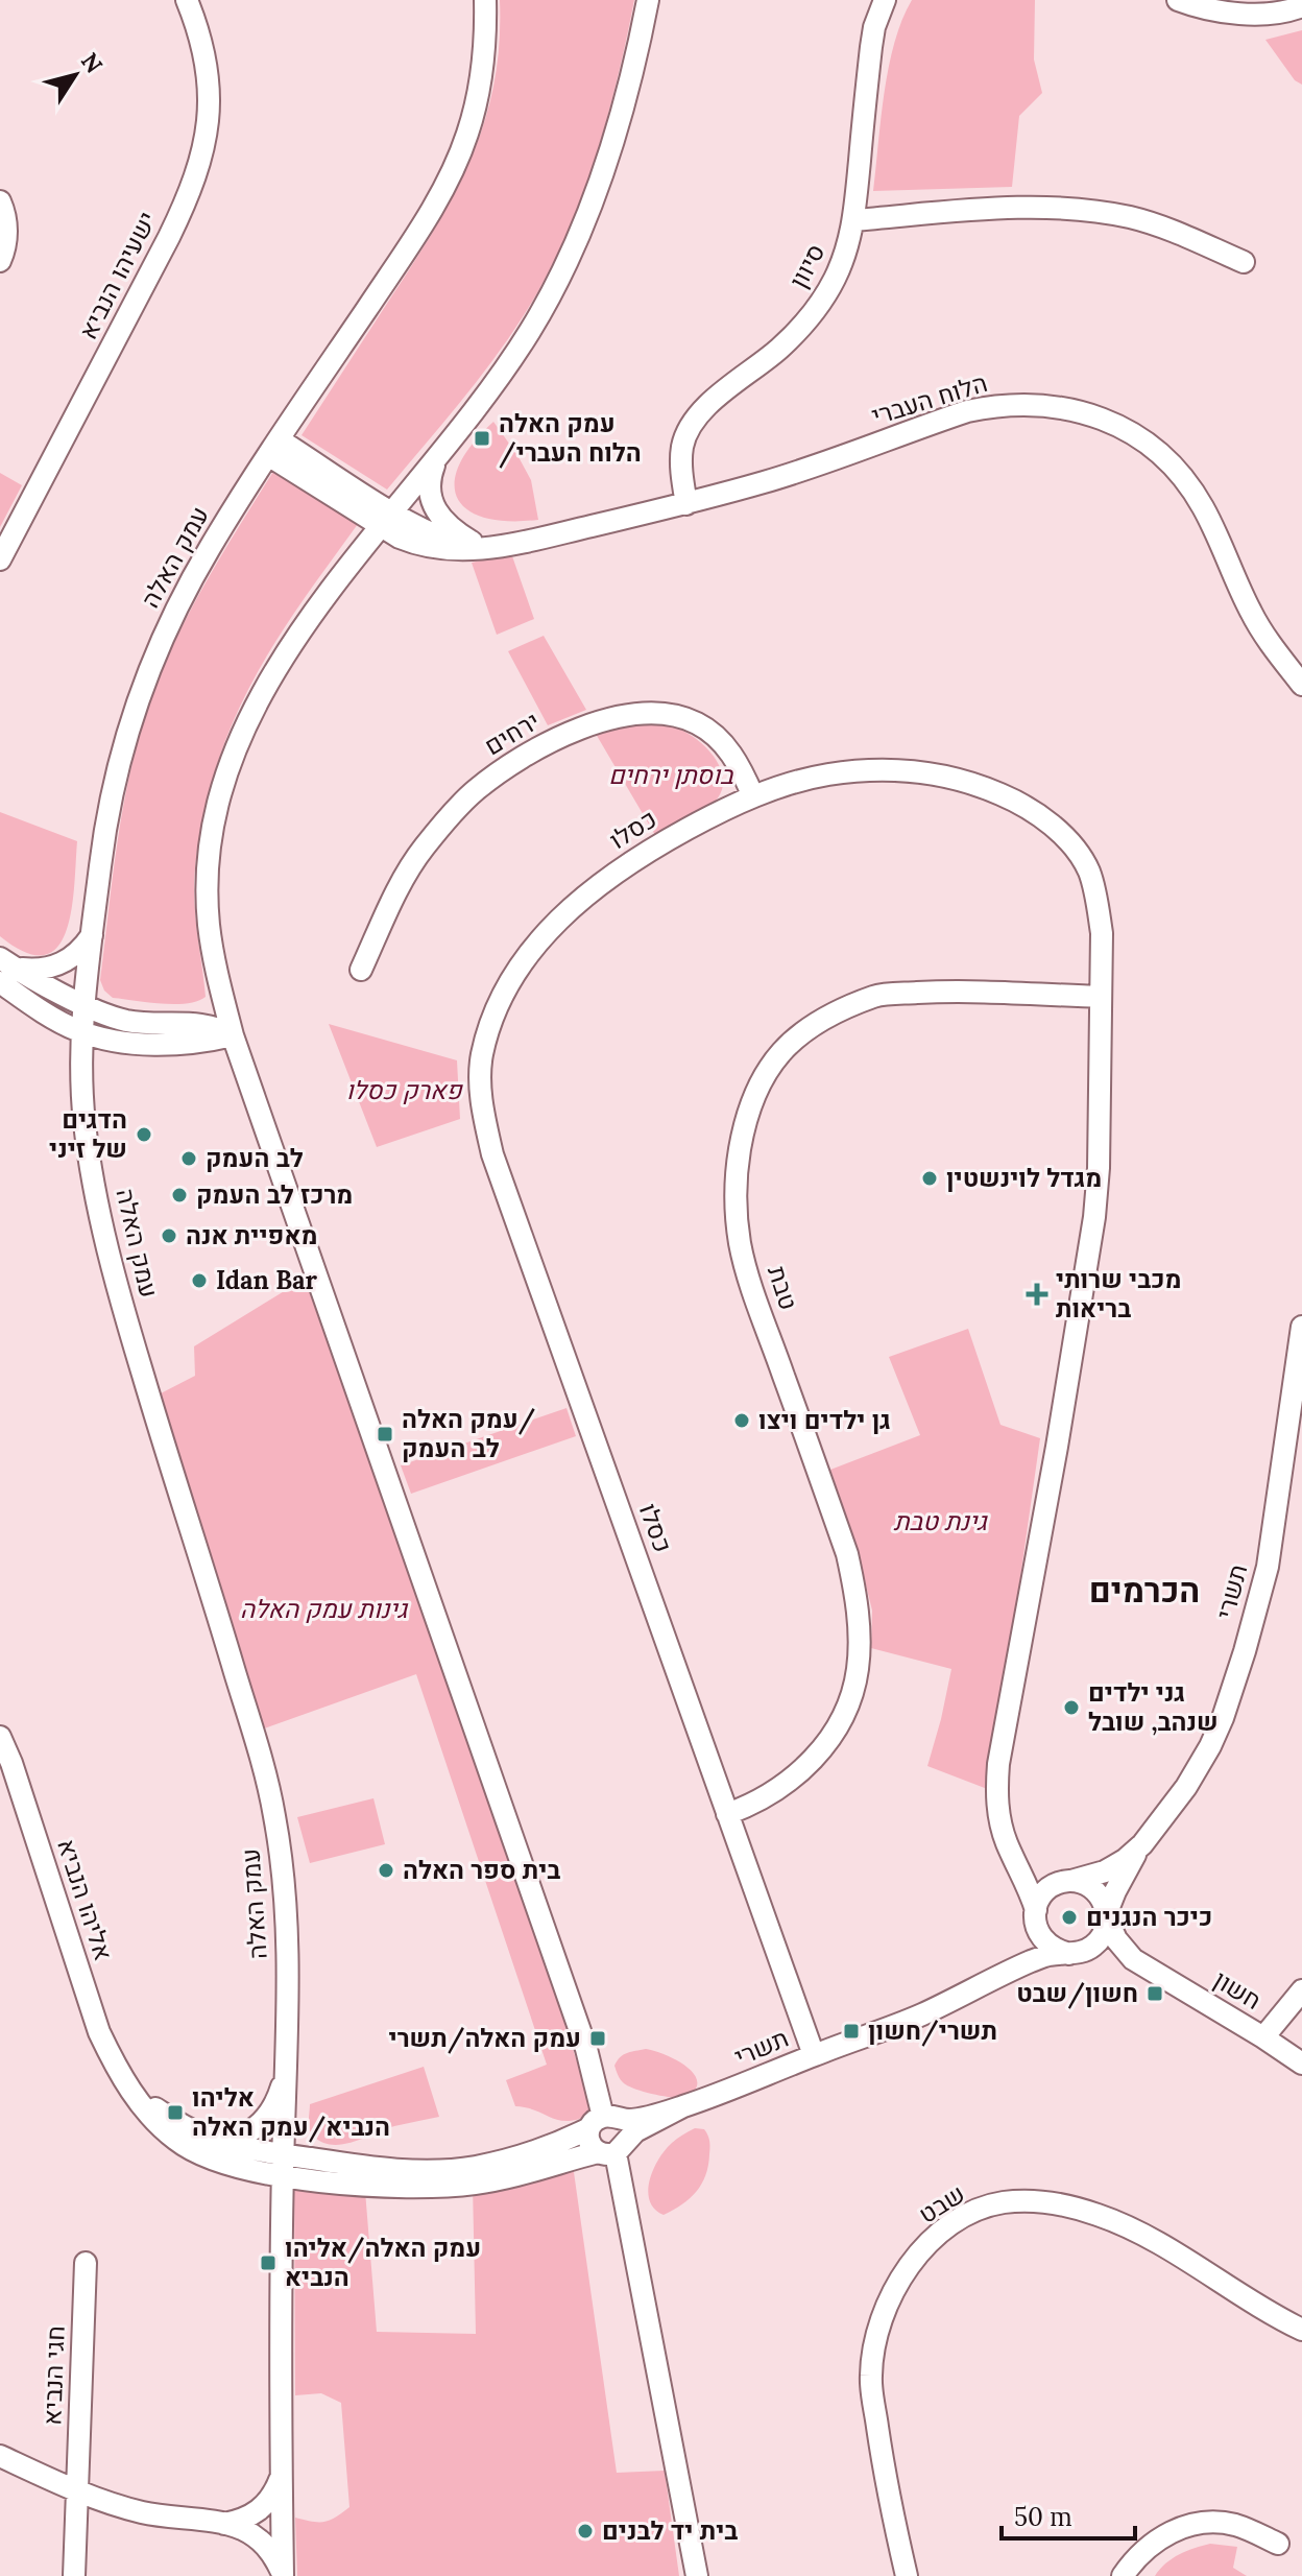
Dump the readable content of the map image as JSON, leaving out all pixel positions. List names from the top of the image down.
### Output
{
  "streets": {
    "street": [
      "סיוון",
      "ישעיהו הנביא",
      "הלוח העברי",
      "עמק האלה",
      "ירחים",
      "כסלו",
      "טבת",
      "תשרי",
      "אליהו הנביא",
      "חשון",
      "שבט",
      "חגי הנביא"
    ]
  },
  "crossings": [
    ["סיוון", "הלוח העברי"],
    ["הלוח העברי", "עמק האלה"],
    ["עמק האלה", "תשרי"],
    ["עמק האלה", "אליהו הנביא"],
    ["ירחים", "כסלו"],
    ["כסלו", "טבת"],
    ["כסלו", "תשרי"],
    ["כסלו", "חשון"],
    ["תשרי", "אליהו הנביא"],
    ["תשרי", "חשון"]
  ],
  "districts": ["הכרמים"],
  "parks": [
    "בוסתן ירחים",
    "פארק כסלו",
    "גינת טבת",
    "גינות עמק האלה"
  ],
  "places": {
    "transit": [
      "עמק האלה /הלוח העברי",
      "עמק האלה/ לב העמק",
      "חשון/שבט",
      "תשרי/חשון",
      "עמק האלה/תשרי",
      "אליהו הנביא/עמק האלה",
      "עמק האלה/אליהו הנביא"
    ],
    "other": [
      "הדגים של זיני",
      "לב העמק",
      "מגדל לוינשטין",
      "מרכז לב העמק",
      "מאפיית אנה",
      "Idan Bar",
      "גן ילדים ויצו",
      "גני ילדים שנהב, שובל",
      "בית ספר האלה",
      "כיכר הנגנים",
      "בית יד לבנים"
    ],
    "health": ["מכבי שרותי בריאות"]
  },
  "scale_bar": "50 m",
  "north": "top right"
}
